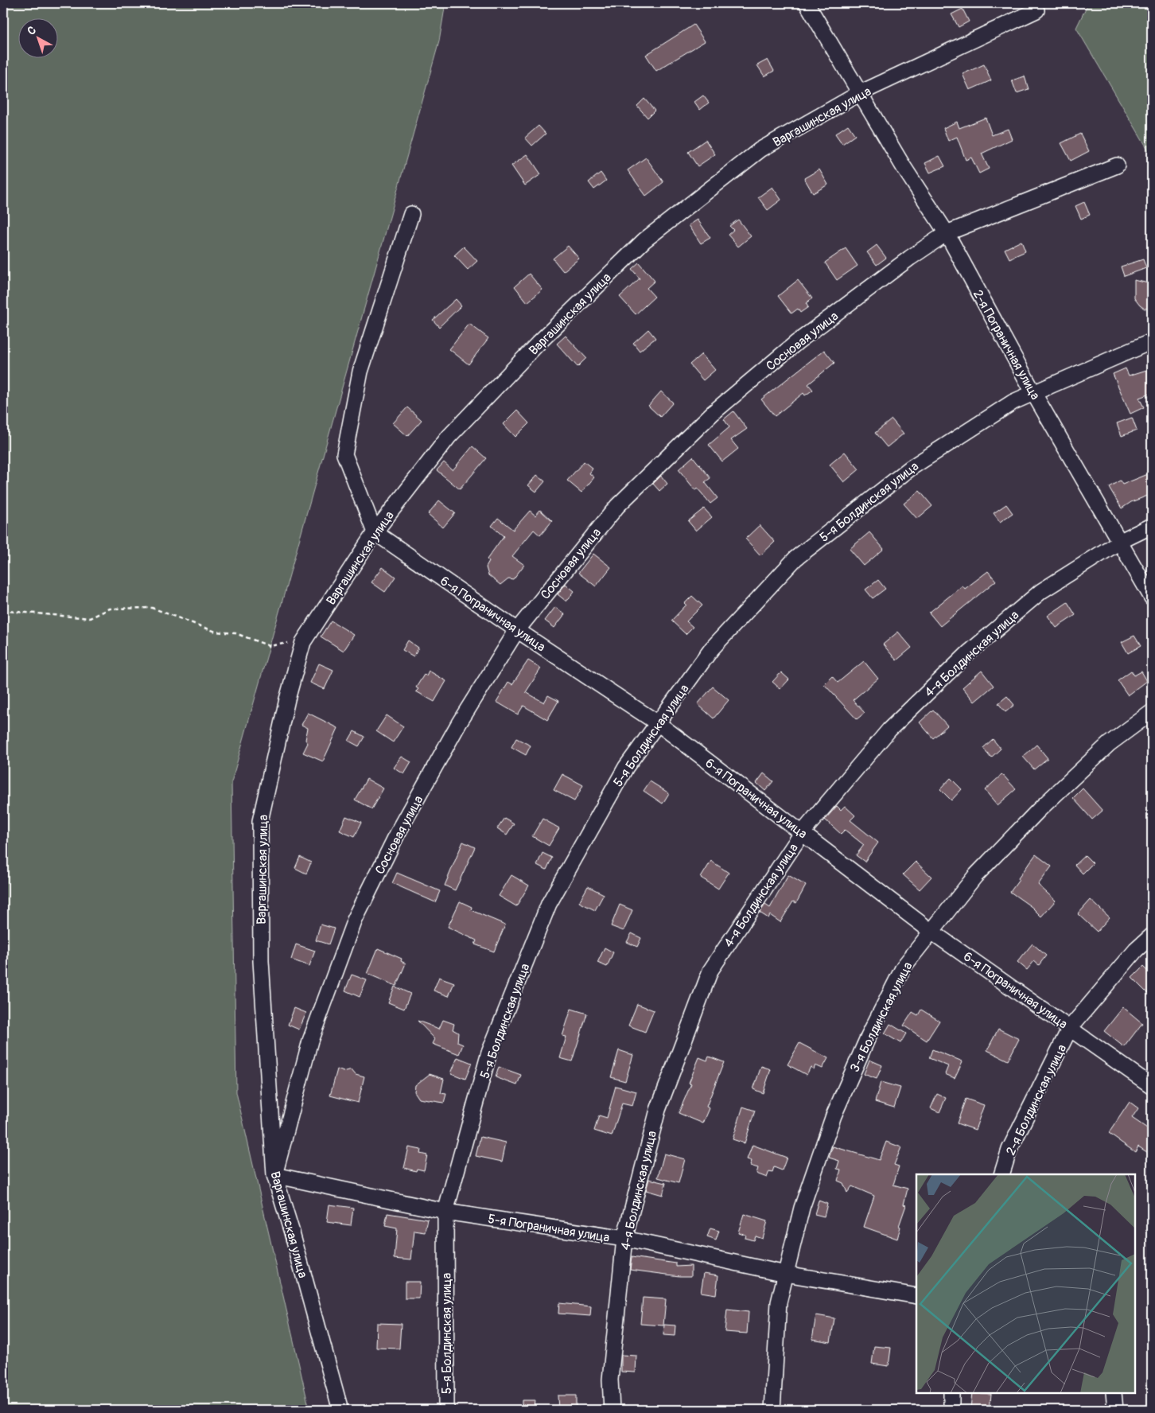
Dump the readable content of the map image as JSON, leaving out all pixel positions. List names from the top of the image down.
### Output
{
  "streets": {
    "street": [
      "Варгашинская улица",
      "Сосновая улица",
      "2-я Пограничная улица",
      "5-я Болдинская улица",
      "6-я Пограничная улица",
      "4-я Болдинская улица",
      "3-я Болдинская улица",
      "2-я Болдинская улица",
      "5-я Пограничная улица"
    ]
  },
  "crossings": [
    ["Варгашинская улица", "Сосновая улица"],
    ["Варгашинская улица", "2-я Пограничная улица"],
    ["Варгашинская улица", "6-я Пограничная улица"],
    ["Варгашинская улица", "5-я Пограничная улица"],
    ["Сосновая улица", "2-я Пограничная улица"],
    ["Сосновая улица", "6-я Пограничная улица"],
    ["Сосновая улица", "5-я Пограничная улица"],
    ["2-я Пограничная улица", "5-я Болдинская улица"],
    ["2-я Пограничная улица", "4-я Болдинская улица"],
    ["5-я Болдинская улица", "6-я Пограничная улица"],
    ["5-я Болдинская улица", "5-я Пограничная улица"],
    ["6-я Пограничная улица", "4-я Болдинская улица"],
    ["6-я Пограничная улица", "3-я Болдинская улица"],
    ["6-я Пограничная улица", "2-я Болдинская улица"],
    ["4-я Болдинская улица", "5-я Пограничная улица"],
    ["3-я Болдинская улица", "5-я Пограничная улица"]
  ],
  "north": "top left"
}
